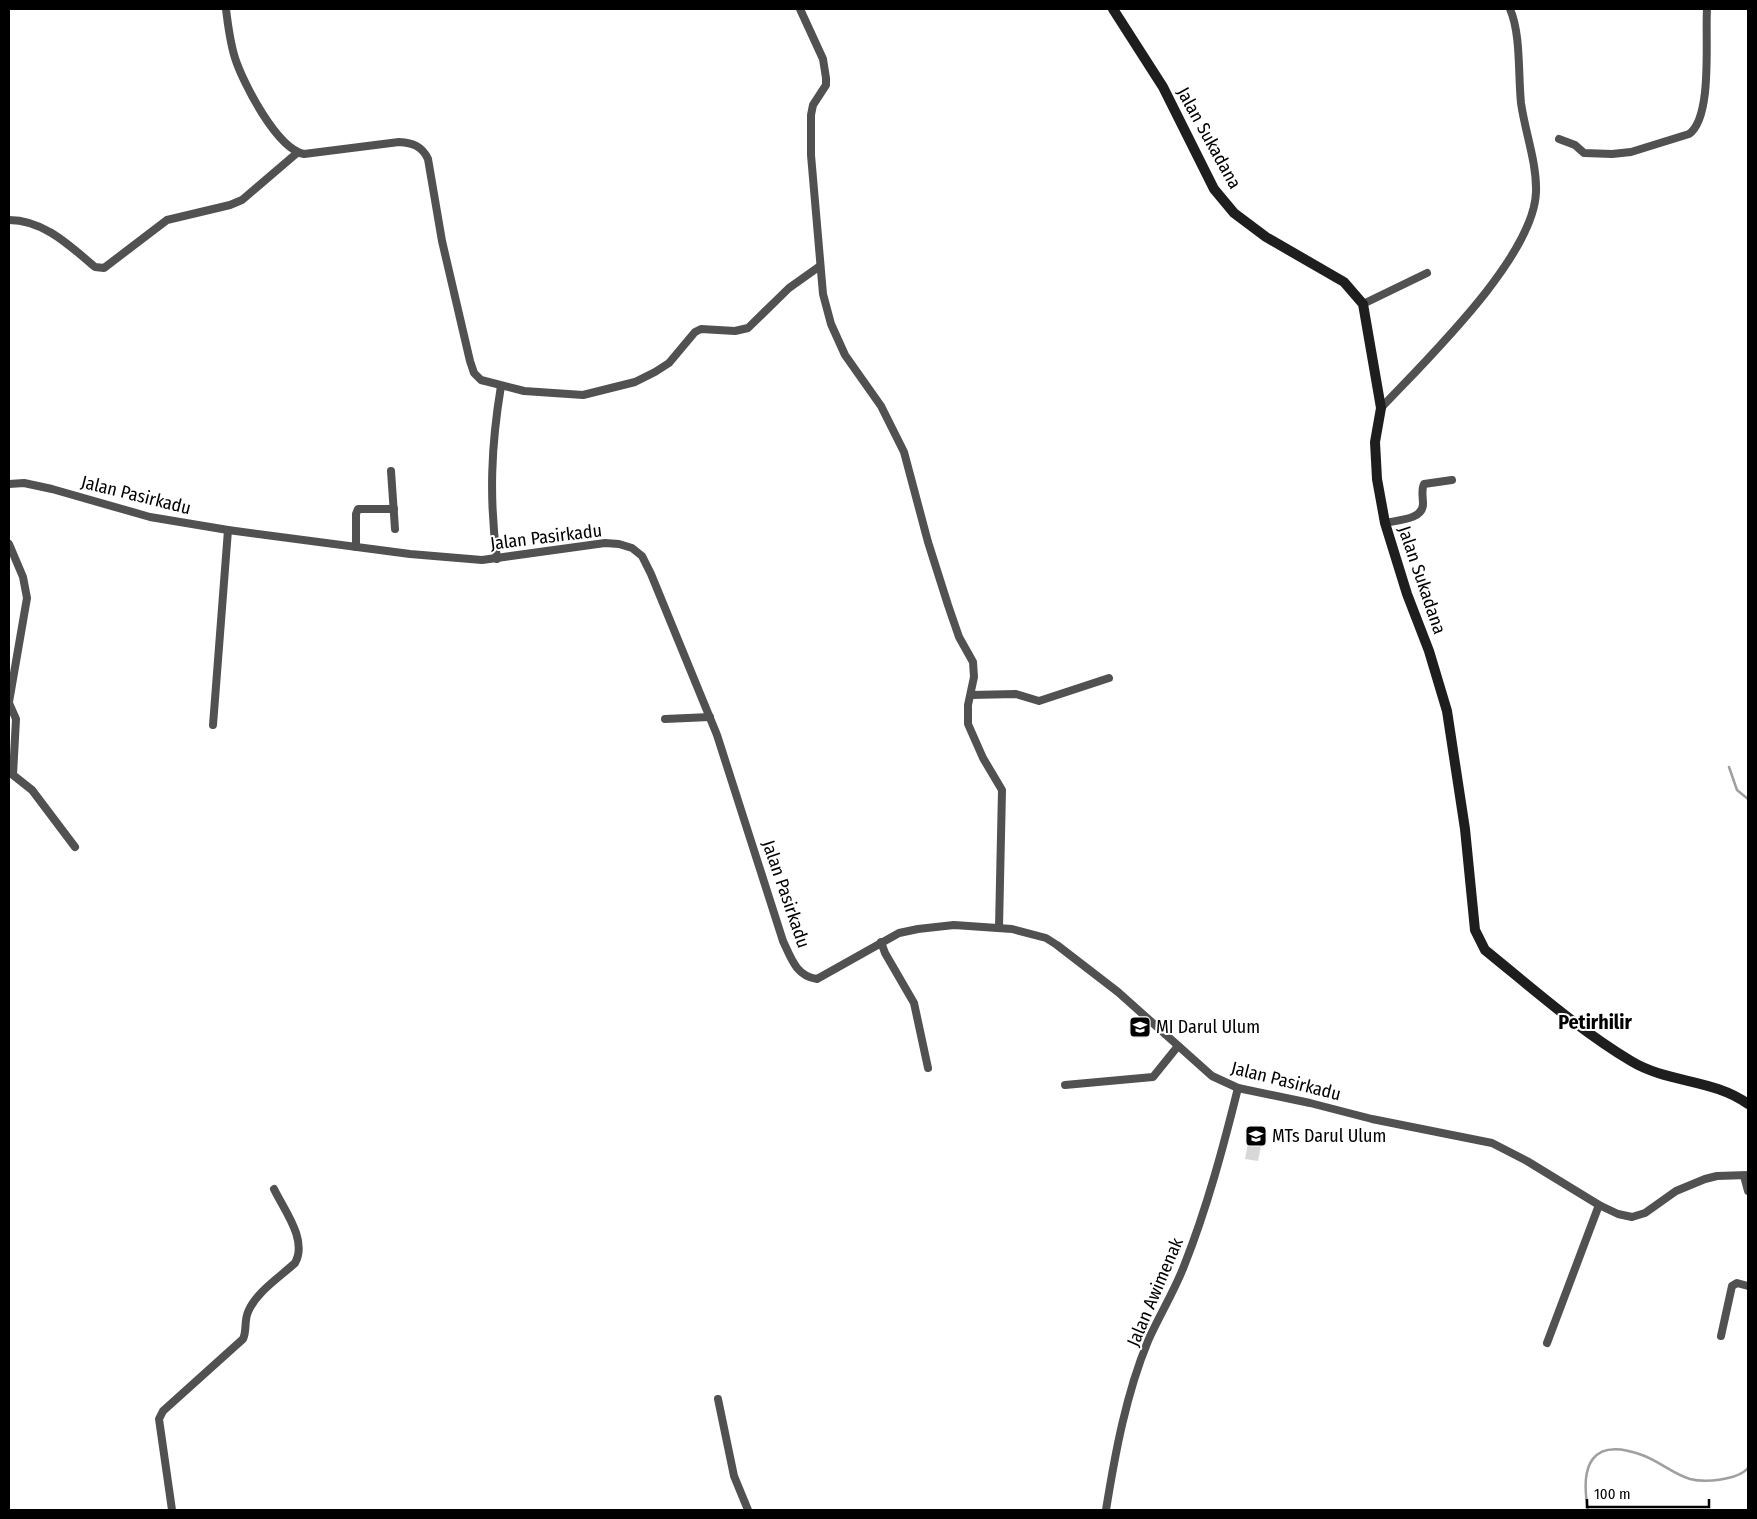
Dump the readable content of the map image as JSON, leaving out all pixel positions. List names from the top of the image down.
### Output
{
  "streets": {
    "main road": ["Jalan Sukadana"],
    "street": ["Jalan Pasirkadu", "Jalan Awimenak"]
  },
  "crossings": [
    ["Jalan Pasirkadu", "Jalan Awimenak"]
  ],
  "districts": ["Petirhilir"],
  "places": {
    "school or university": ["MI Darul Ulum", "MTs Darul Ulum"]
  },
  "scale_bar": "100 m"
}
